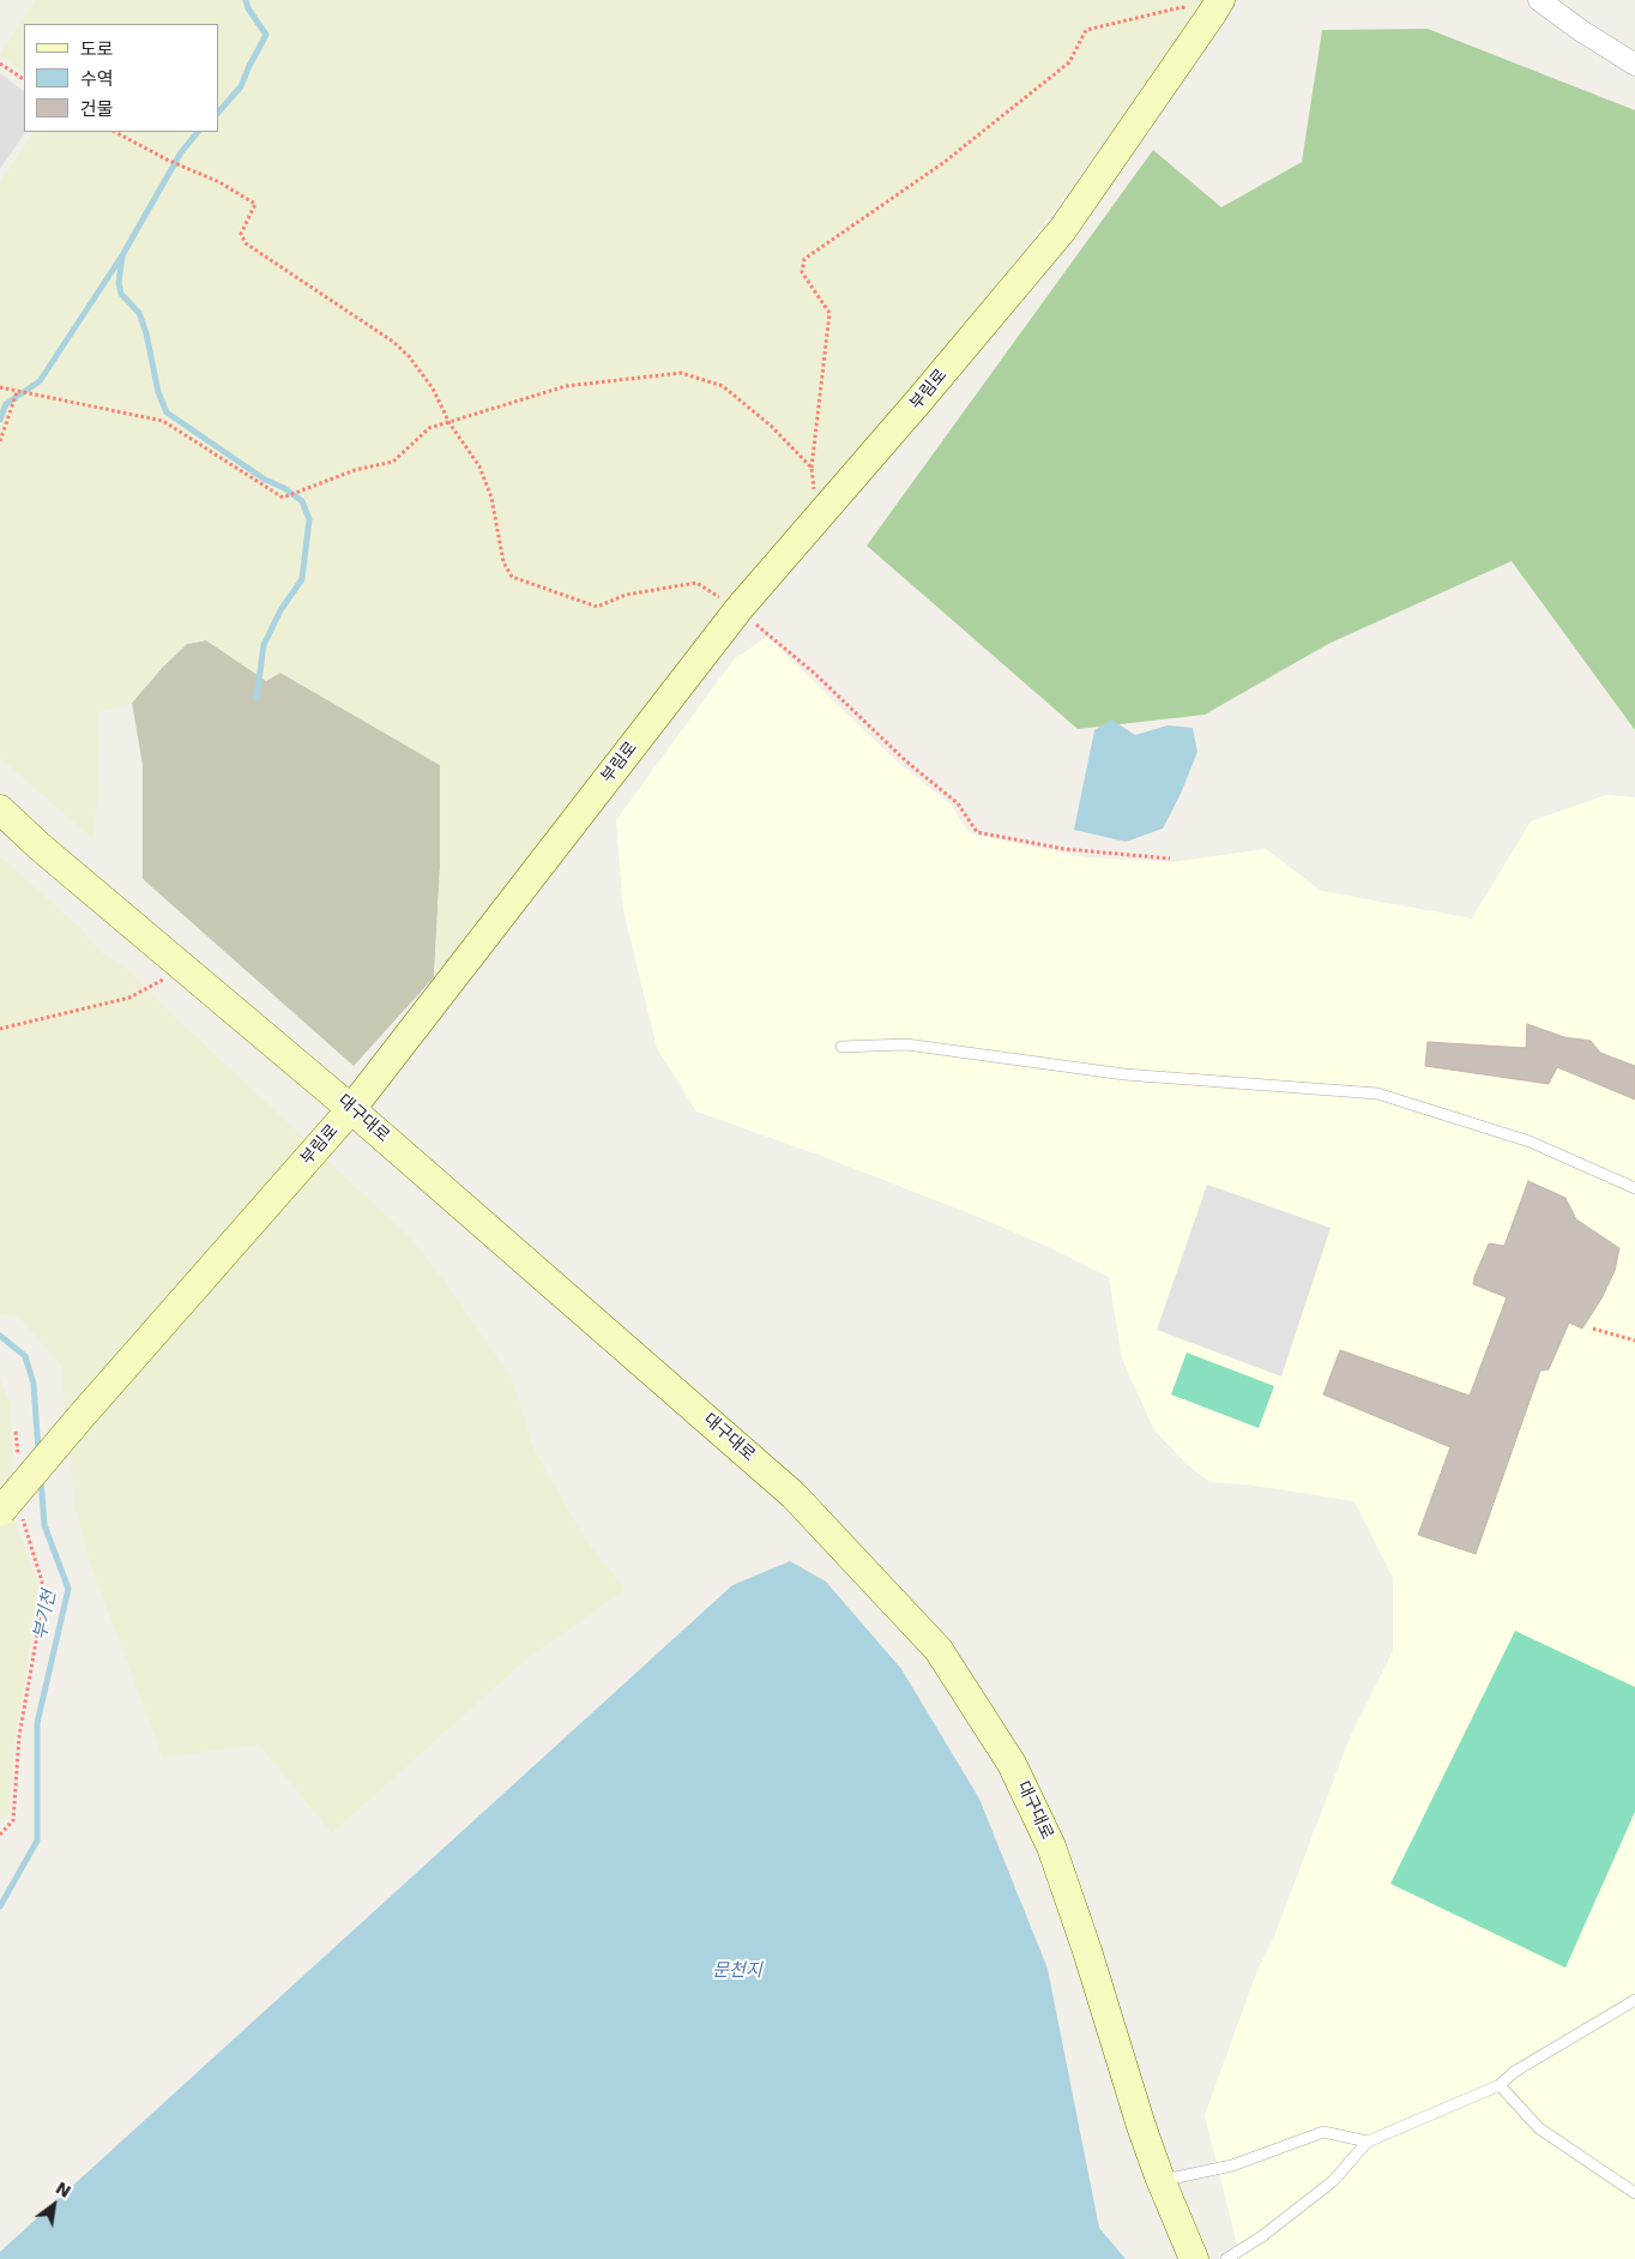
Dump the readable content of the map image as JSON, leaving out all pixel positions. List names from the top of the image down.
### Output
{
  "streets": {
    "street": ["부림로", "대구대로"]
  },
  "crossings": [
    ["부림로", "대구대로"]
  ],
  "water": ["부기천", "문천지"],
  "legend": ["도로", "수역", "건물"],
  "north": "top right"
}
